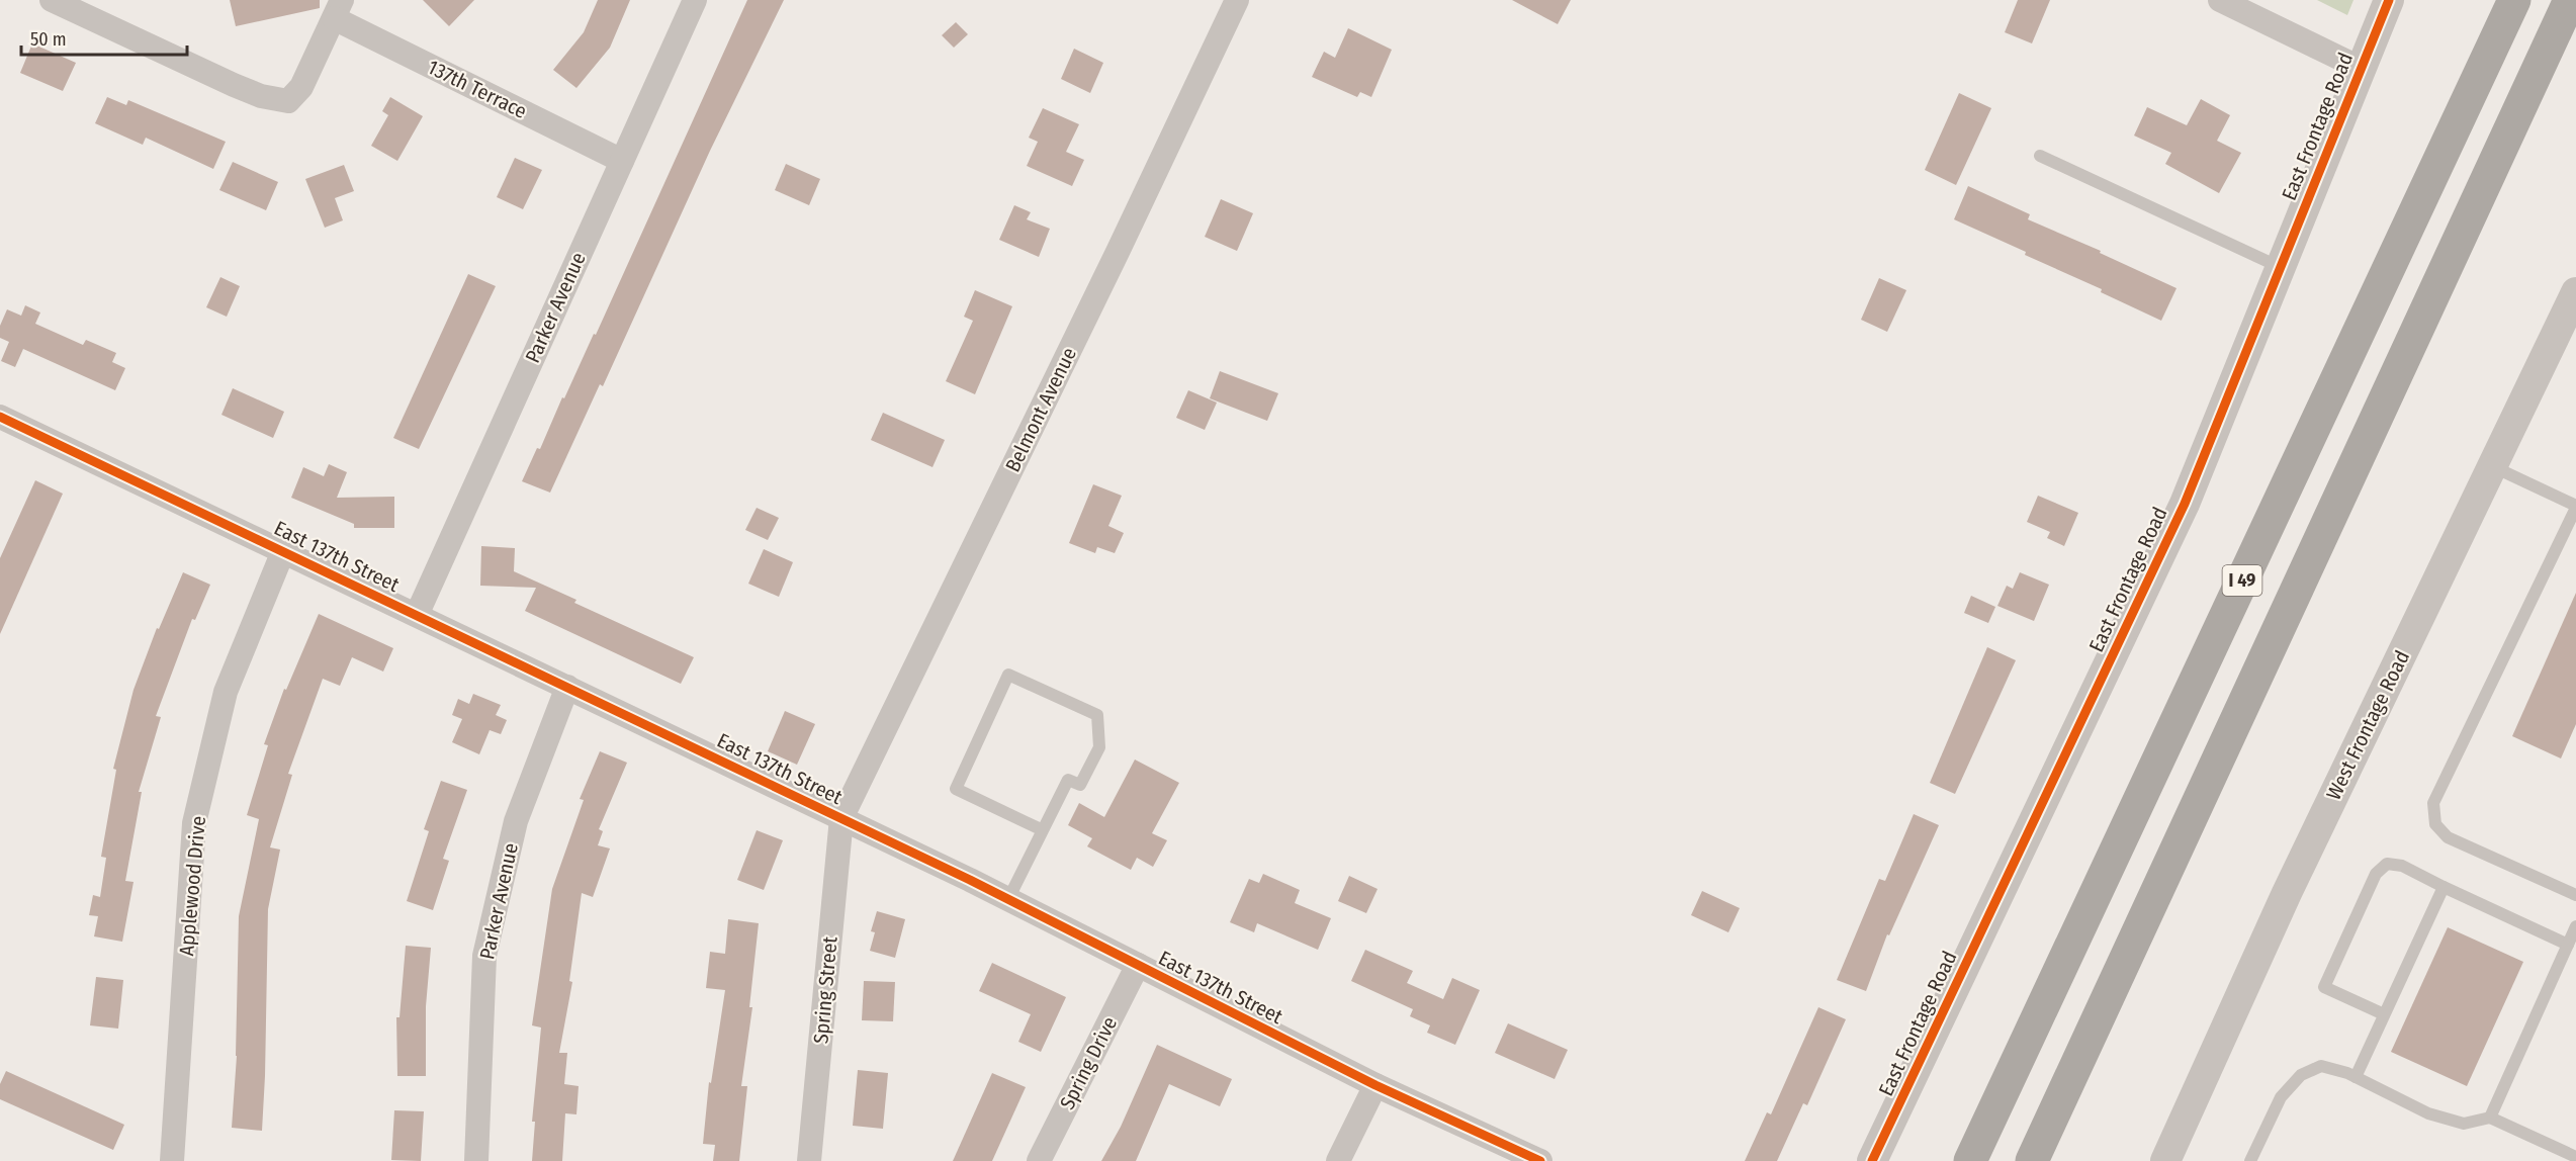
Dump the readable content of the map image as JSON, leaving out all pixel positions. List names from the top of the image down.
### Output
{
  "streets": {
    "highway": ["I 49"],
    "street": [
      "137th Terrace",
      "East Frontage Road",
      "Parker Avenue",
      "Belmont Avenue",
      "East 137th Street",
      "West Frontage Road",
      "Applewood Drive",
      "Spring Street",
      "Spring Drive"
    ]
  },
  "crossings": [
    ["137th Terrace", "Parker Avenue"],
    ["Parker Avenue", "East 137th Street"],
    ["Belmont Avenue", "East 137th Street"],
    ["Belmont Avenue", "Spring Street"],
    ["East 137th Street", "Applewood Drive"],
    ["East 137th Street", "Spring Street"],
    ["East 137th Street", "Spring Drive"]
  ],
  "scale_bar": "50 m"
}
